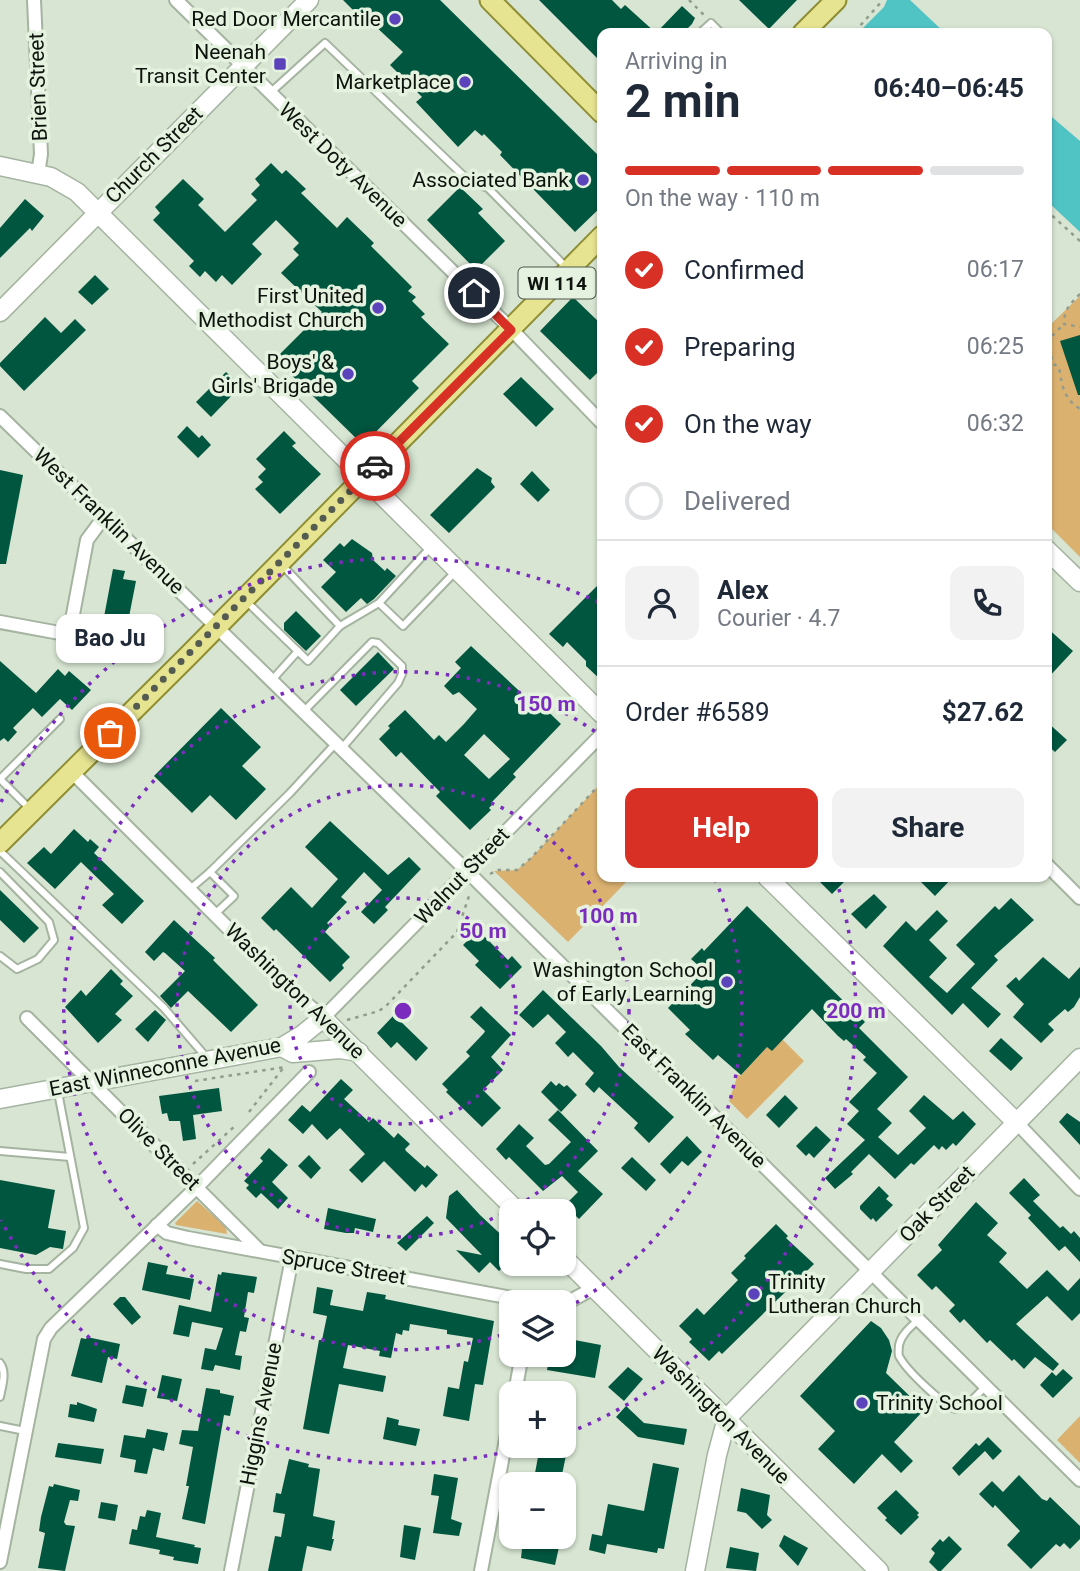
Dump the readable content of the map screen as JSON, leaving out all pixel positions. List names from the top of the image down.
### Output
{
  "streets": {
    "main road": [
      "Church Street",
      "WI 114",
      "Washington Avenue",
      "East Winneconne Avenue",
      "Oak Street"
    ],
    "street": [
      "Brien Street",
      "West Doty Avenue",
      "West Franklin Avenue",
      "Walnut Street",
      "East Franklin Avenue",
      "Olive Street",
      "Spruce Street",
      "Higgins Avenue"
    ]
  },
  "crossings": [
    ["Church Street", "West Doty Avenue"],
    ["West Doty Avenue", "WI 114"],
    ["WI 114", "West Franklin Avenue"],
    ["WI 114", "Washington Avenue"],
    ["WI 114", "East Franklin Avenue"],
    ["West Franklin Avenue", "East Franklin Avenue"],
    ["Walnut Street", "Washington Avenue"],
    ["Walnut Street", "East Winneconne Avenue"],
    ["Walnut Street", "East Franklin Avenue"],
    ["Washington Avenue", "East Winneconne Avenue"],
    ["Washington Avenue", "Oak Street"],
    ["East Winneconne Avenue", "Olive Street"],
    ["East Franklin Avenue", "Oak Street"],
    ["Olive Street", "Spruce Street"],
    ["Spruce Street", "Higgins Avenue"]
  ],
  "places": {
    "other": [
      "Red Door Mercantile",
      "Marketplace",
      "Associated Bank",
      "First United Methodist Church",
      "Boys' & Girls' Brigade",
      "Bao Ju",
      "Washington School of Early Learning",
      "Trinity Lutheran Church",
      "Trinity School"
    ],
    "transit": ["Neenah Transit Center"]
  },
  "page": {
    "heading": ["2 min", "Arriving in", "06:40–06:45"],
    "panel": [
      "Alex",
      "Courier · 4.7",
      "Order #6589",
      "$27.62"
    ],
    "bar": "On the way · 110 m",
    "list": [
      ["Confirmed", "06:17"],
      ["Preparing", "06:25"],
      ["On the way", "06:32"],
      "Delivered"
    ],
    "bubble": "Bao Ju",
    "buttons": ["Help", "Share"],
    "map_buttons": ["+", "−"]
  },
  "rings": [
    "150 m",
    "100 m",
    "50 m",
    "200 m"
  ]
}
